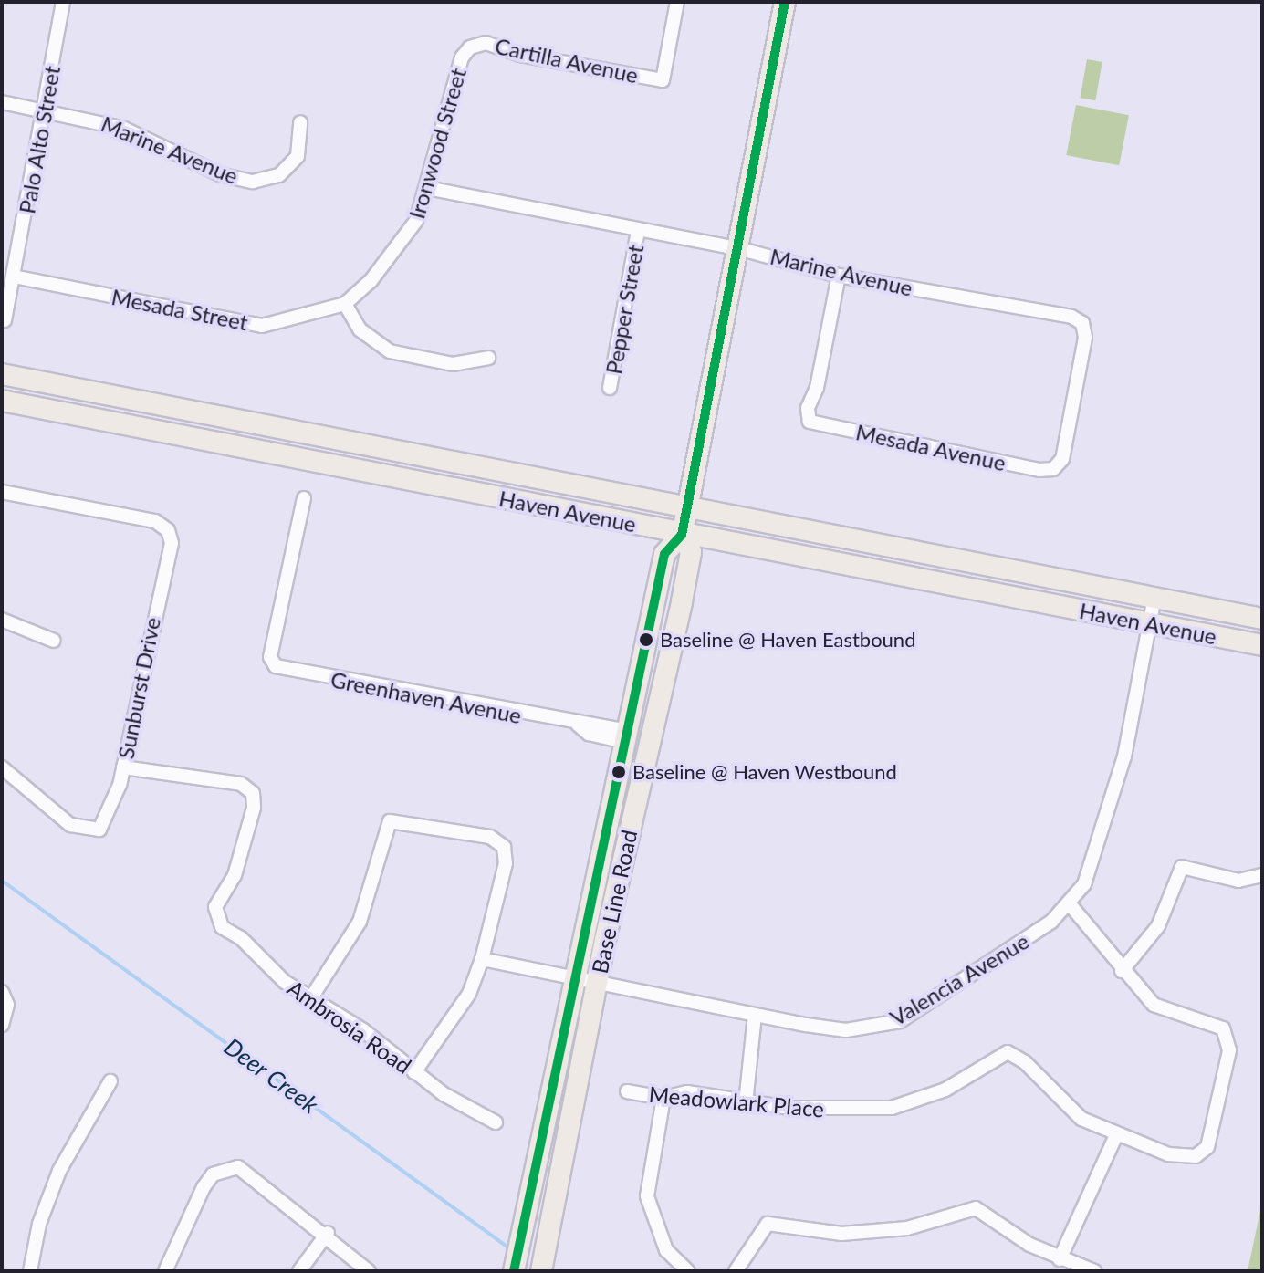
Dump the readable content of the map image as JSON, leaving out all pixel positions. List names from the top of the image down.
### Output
{
  "streets": {
    "main road": ["Haven Avenue", "Base Line Road"],
    "street": [
      "Cartilla Avenue",
      "Palo Alto Street",
      "Ironwood Street",
      "Marine Avenue",
      "Mesada Street",
      "Pepper Street",
      "Mesada Avenue",
      "Sunburst Drive",
      "Greenhaven Avenue",
      "Valencia Avenue",
      "Ambrosia Road",
      "Meadowlark Place"
    ]
  },
  "crossings": [
    ["Cartilla Avenue", "Ironwood Street"],
    ["Palo Alto Street", "Marine Avenue"],
    ["Palo Alto Street", "Mesada Street"],
    ["Ironwood Street", "Marine Avenue"],
    ["Ironwood Street", "Mesada Street"],
    ["Marine Avenue", "Pepper Street"],
    ["Marine Avenue", "Mesada Avenue"],
    ["Marine Avenue", "Base Line Road"],
    ["Haven Avenue", "Base Line Road"],
    ["Haven Avenue", "Valencia Avenue"],
    ["Sunburst Drive", "Ambrosia Road"],
    ["Greenhaven Avenue", "Base Line Road"],
    ["Base Line Road", "Valencia Avenue"]
  ],
  "water": ["Deer Creek"],
  "places": ["Baseline @ Haven Eastbound", "Baseline @ Haven Westbound"]
}
